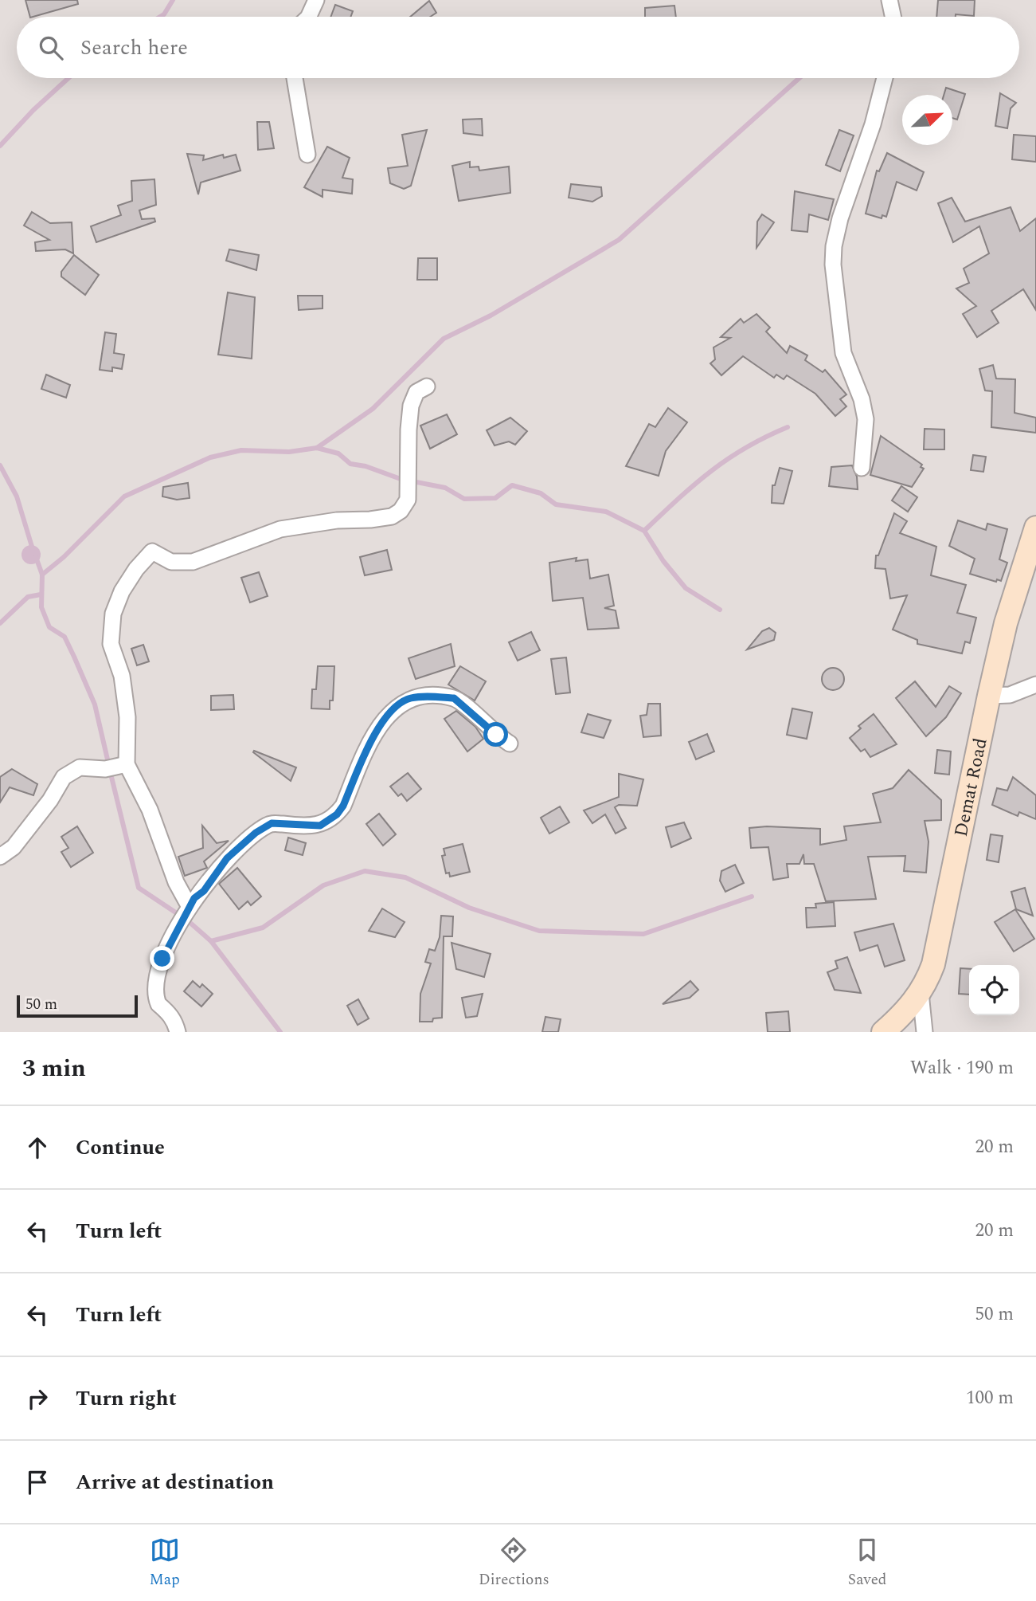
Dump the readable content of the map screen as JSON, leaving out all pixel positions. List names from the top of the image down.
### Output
{
  "streets": {
    "street": ["Demat Road"]
  },
  "scale_bar": "50 m",
  "north": "top right",
  "page": {
    "search": "Search here",
    "scale": "50 m",
    "heading": ["3 min", "Walk · 190 m"],
    "list": [
      ["Continue", "20 m"],
      ["Turn left", "20 m"],
      ["Turn left", "50 m"],
      ["Turn right", "100 m"],
      "Arrive at destination"
    ],
    "nav": ["Map", "Directions", "Saved"]
  }
}
